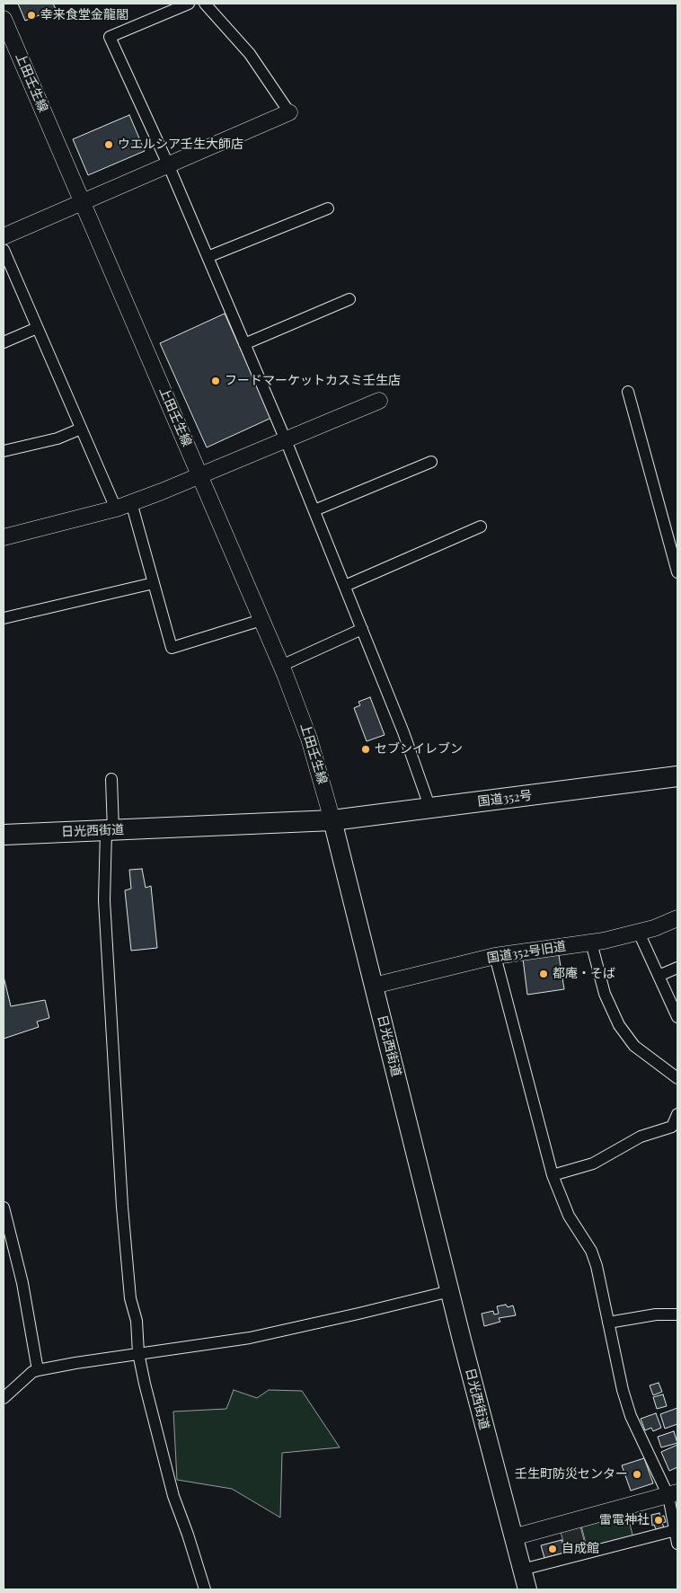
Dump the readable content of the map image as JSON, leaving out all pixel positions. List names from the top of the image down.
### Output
{
  "streets": {
    "highway": ["国道352号", "日光西街道"],
    "street": ["上田壬生線", "国道352号旧道"]
  },
  "crossings": [
    ["上田壬生線", "国道352号"],
    ["上田壬生線", "日光西街道"],
    ["国道352号", "日光西街道"],
    ["日光西街道", "国道352号旧道"]
  ],
  "places": [
    "幸来食堂金龍閣",
    "ウエルシア壬生大師店",
    "フードマーケットカスミ壬生店",
    "セブンイレブン",
    "都庵・そば",
    "壬生町防災センター",
    "雷電神社",
    "自成館"
  ]
}
